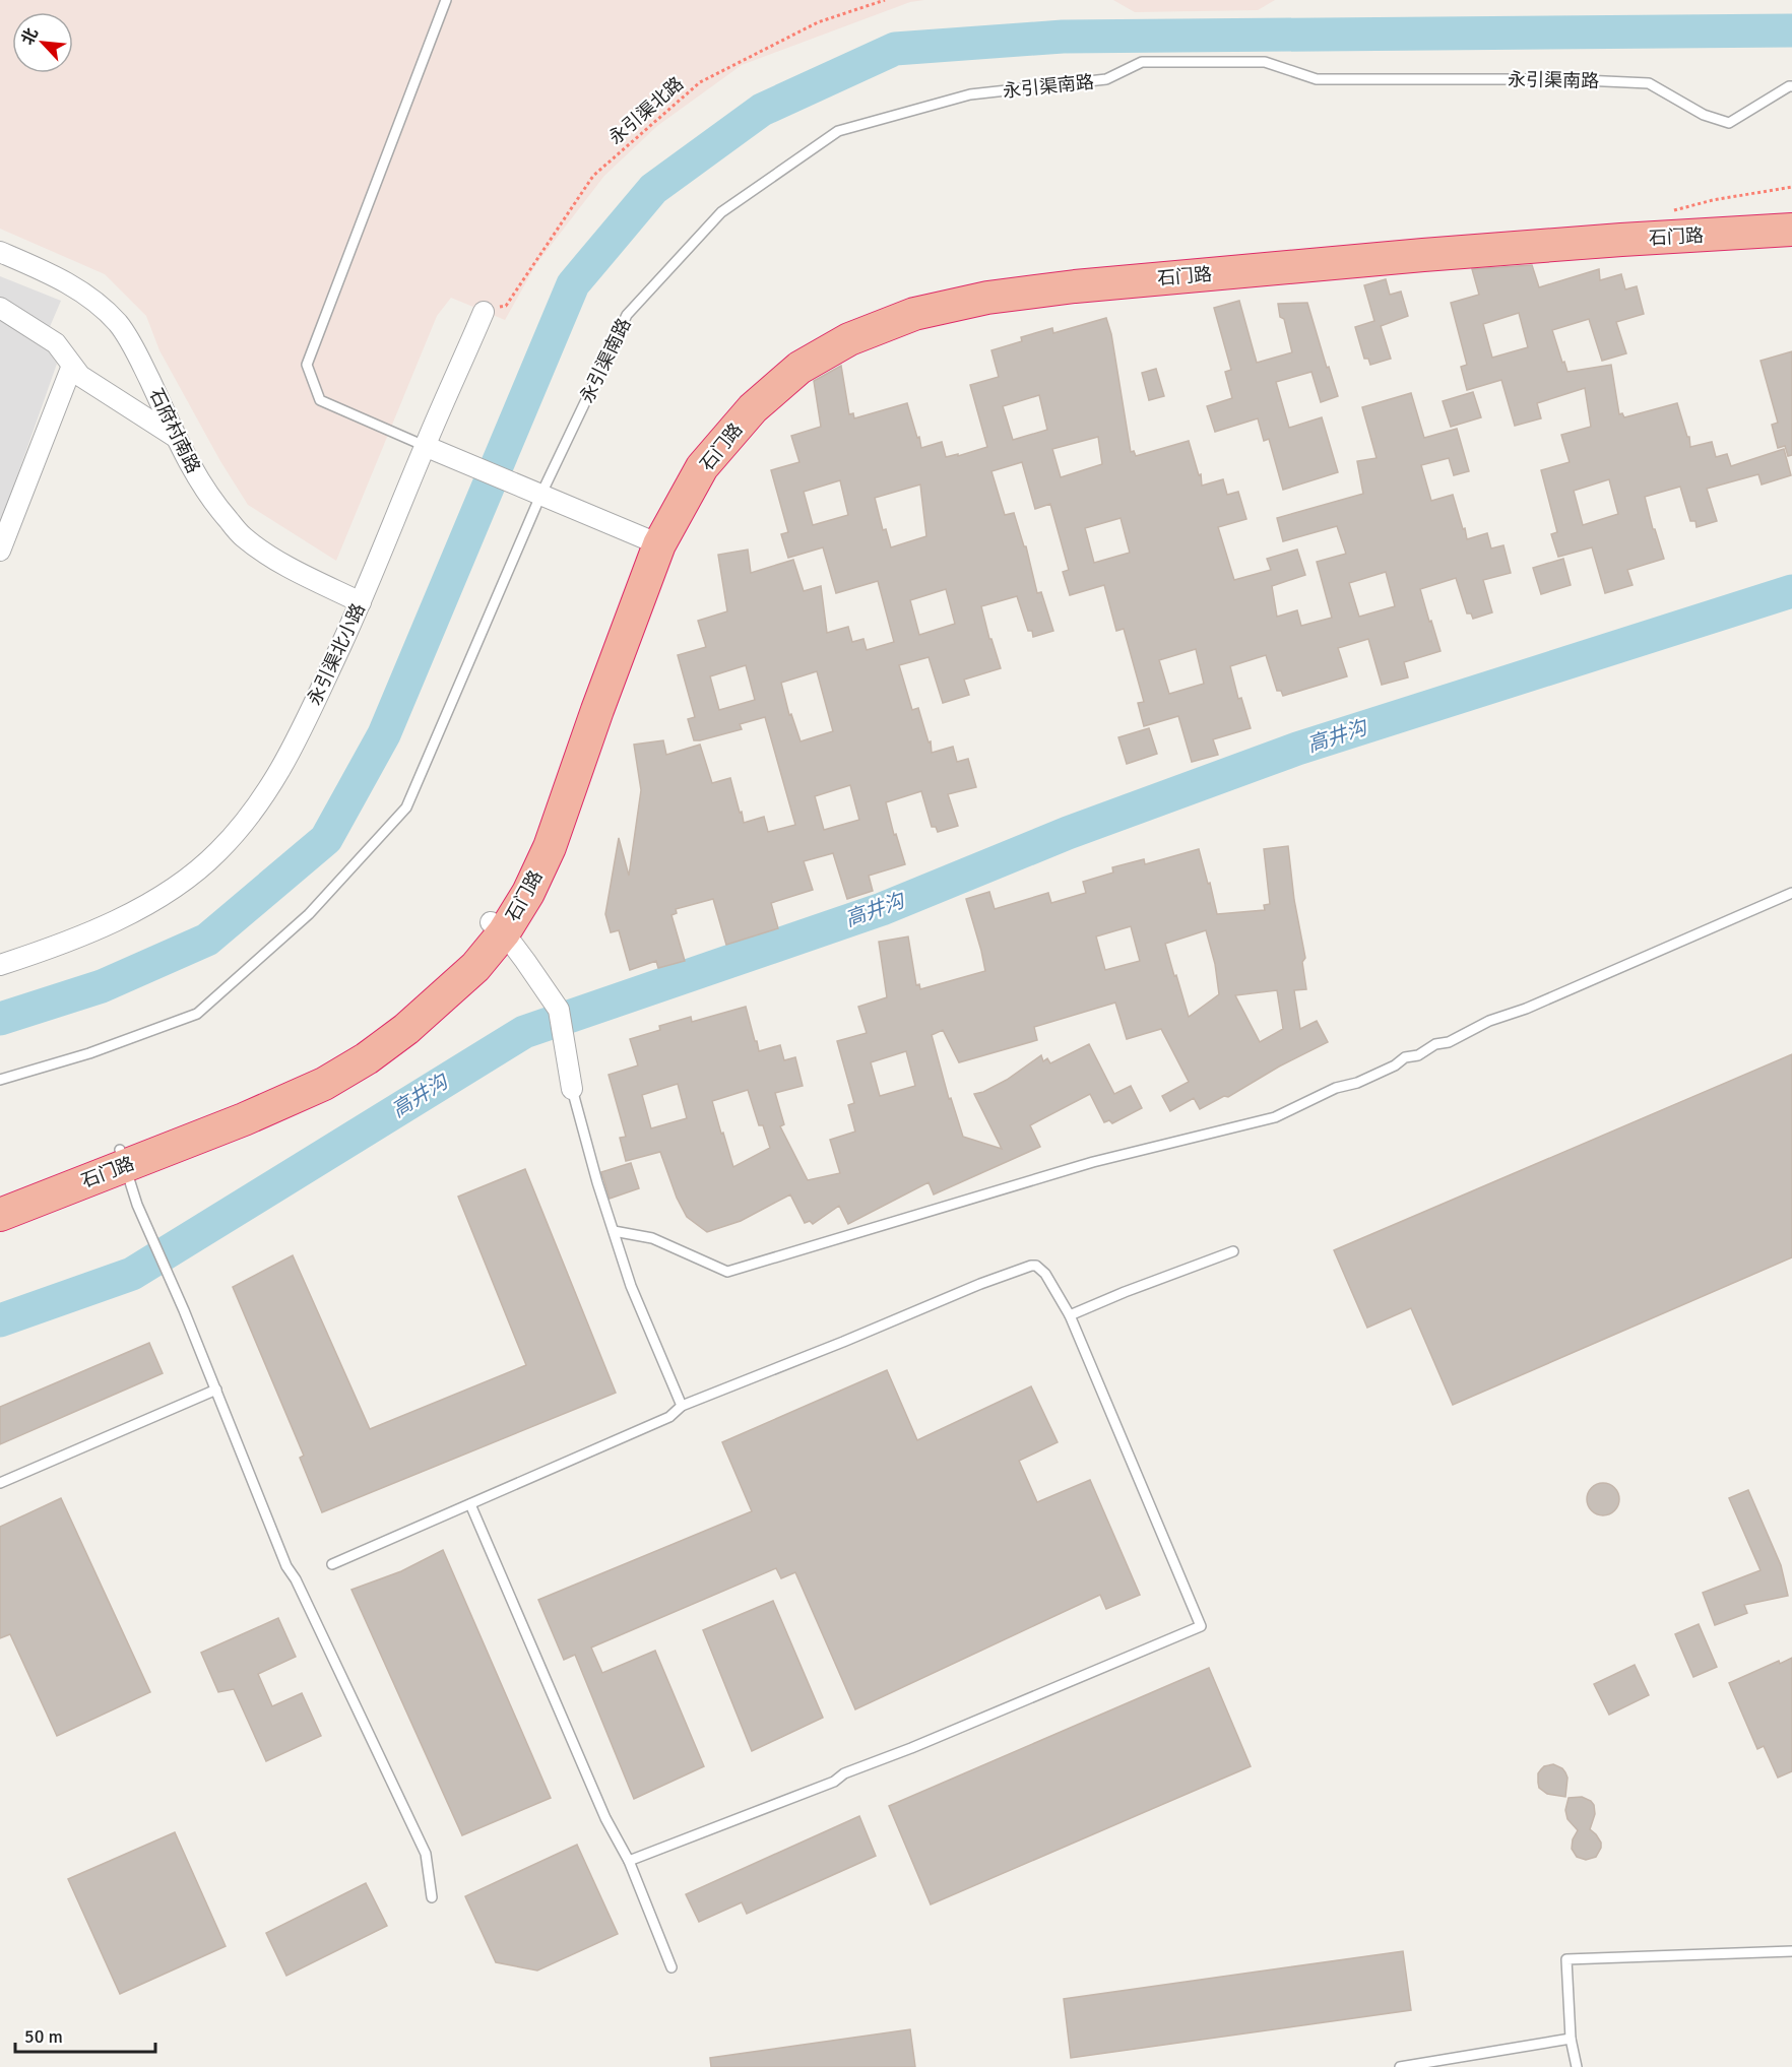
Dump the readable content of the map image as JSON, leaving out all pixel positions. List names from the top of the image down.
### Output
{
  "streets": {
    "highway": ["石门路"],
    "street": ["石府村南路", "永引渠北小路"],
    "lane": ["永引渠南路"],
    "path": ["永引渠北路"]
  },
  "crossings": [
    ["永引渠北路", "永引渠北小路"],
    ["石府村南路", "永引渠北小路"]
  ],
  "water": ["高井沟"],
  "scale_bar": "50 m",
  "north": "top left"
}
